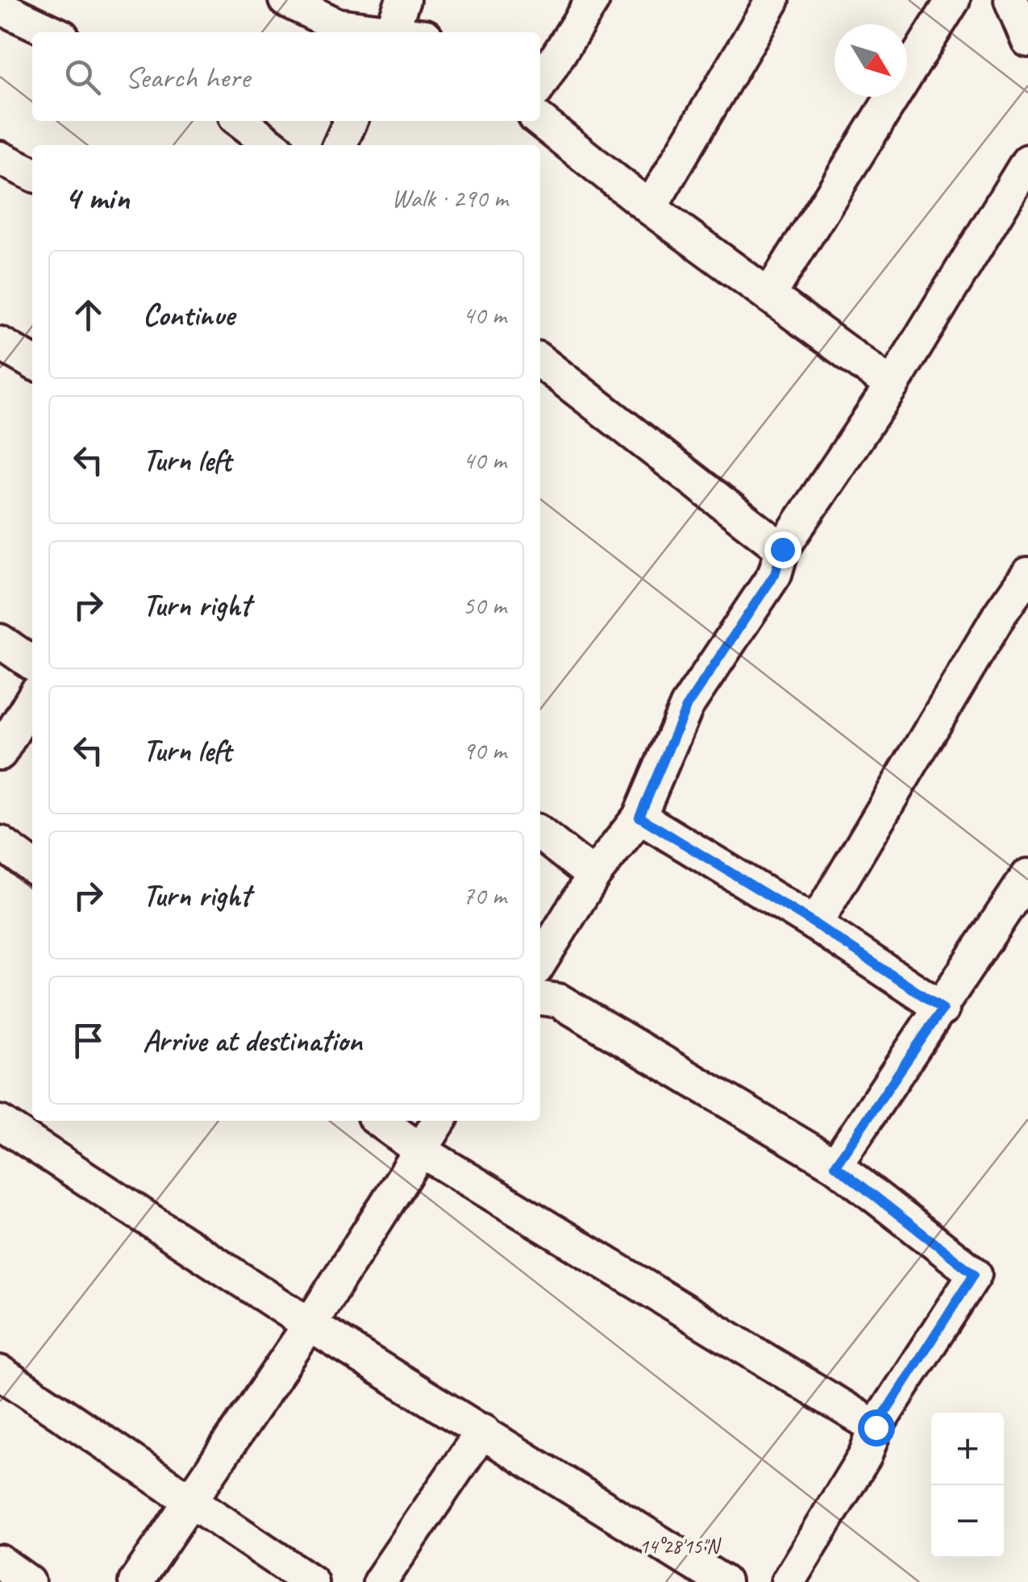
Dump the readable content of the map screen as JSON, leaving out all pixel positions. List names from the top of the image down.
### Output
{
  "north": "bottom right",
  "page": {
    "search": "Search here",
    "heading": ["4 min", "Walk · 290 m"],
    "list": [
      ["Continue", "40 m"],
      ["Turn left", "40 m"],
      ["Turn right", "50 m"],
      ["Turn left", "90 m"],
      ["Turn right", "70 m"],
      "Arrive at destination"
    ],
    "map_buttons": ["+", "−"]
  },
  "coordinates": ["14°28'15\"N"]
}
